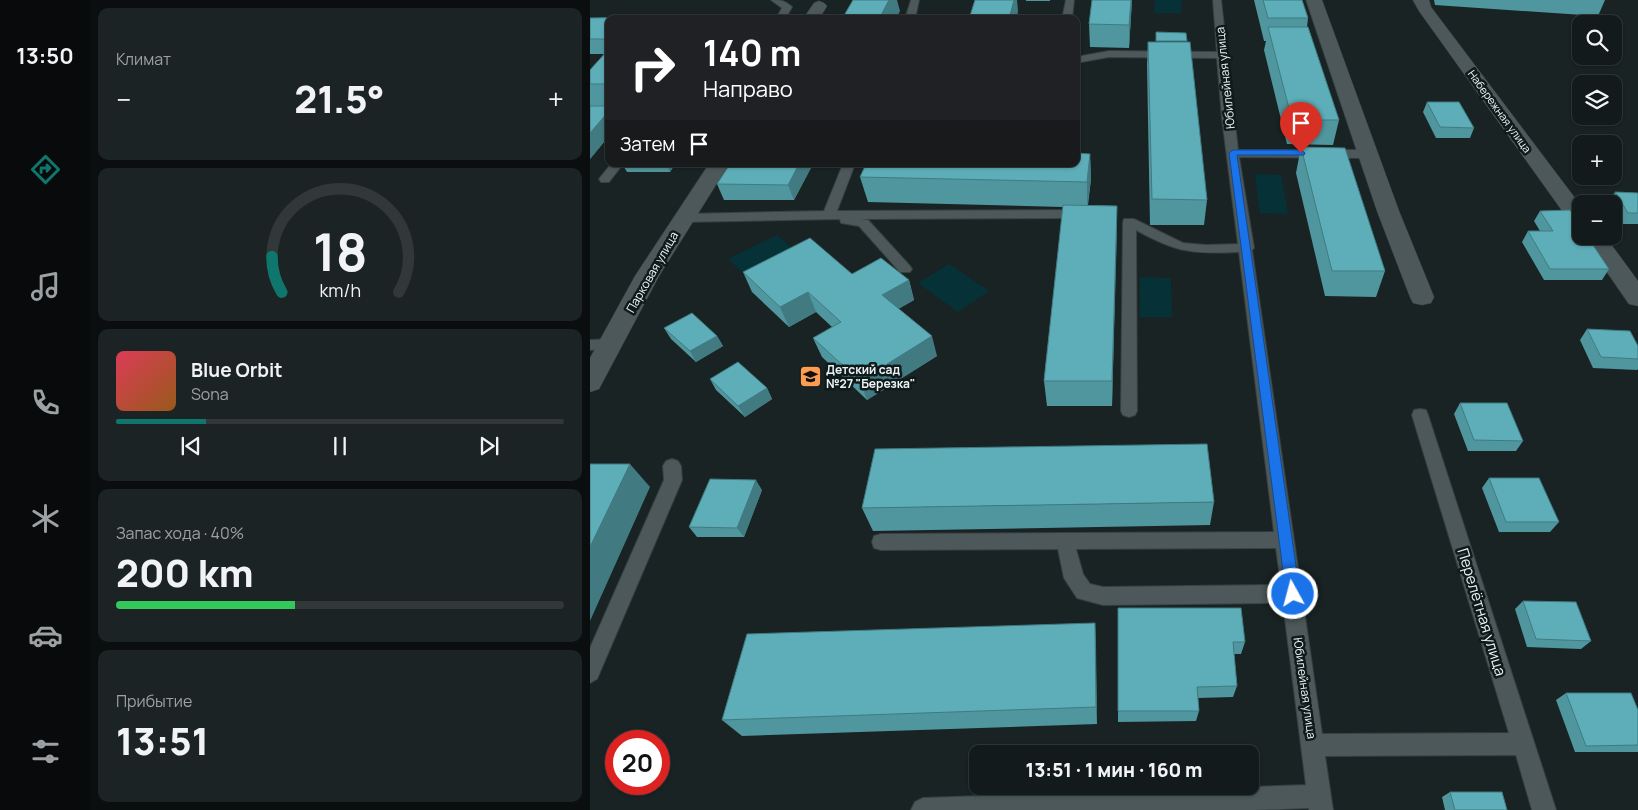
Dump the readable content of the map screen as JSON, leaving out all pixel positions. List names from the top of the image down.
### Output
{
  "streets": {
    "street": ["Набережная улица", "Парковая улица"],
    "lane": ["Юбилейная улица", "Перелётная улица"]
  },
  "places": {
    "school or university": ["Детский сад №27 \"Березка\""]
  },
  "page": {
    "tabs": "13:50",
    "tile": [
      "Климат",
      ["Запас хода · 40%", "200 km"],
      ["Прибытие", "13:51"]
    ],
    "map_buttons": ["+", "−"],
    "turn": ["140 m", "Направо"],
    "heat": ["−", "21.5°", "+"],
    "then": "Затем",
    "song": ["Blue Orbit", "Sona"],
    "limit": "20",
    "trip": "13:51 · 1 мин · 160 m",
    "gauge": ["18", "km/h"]
  }
}
